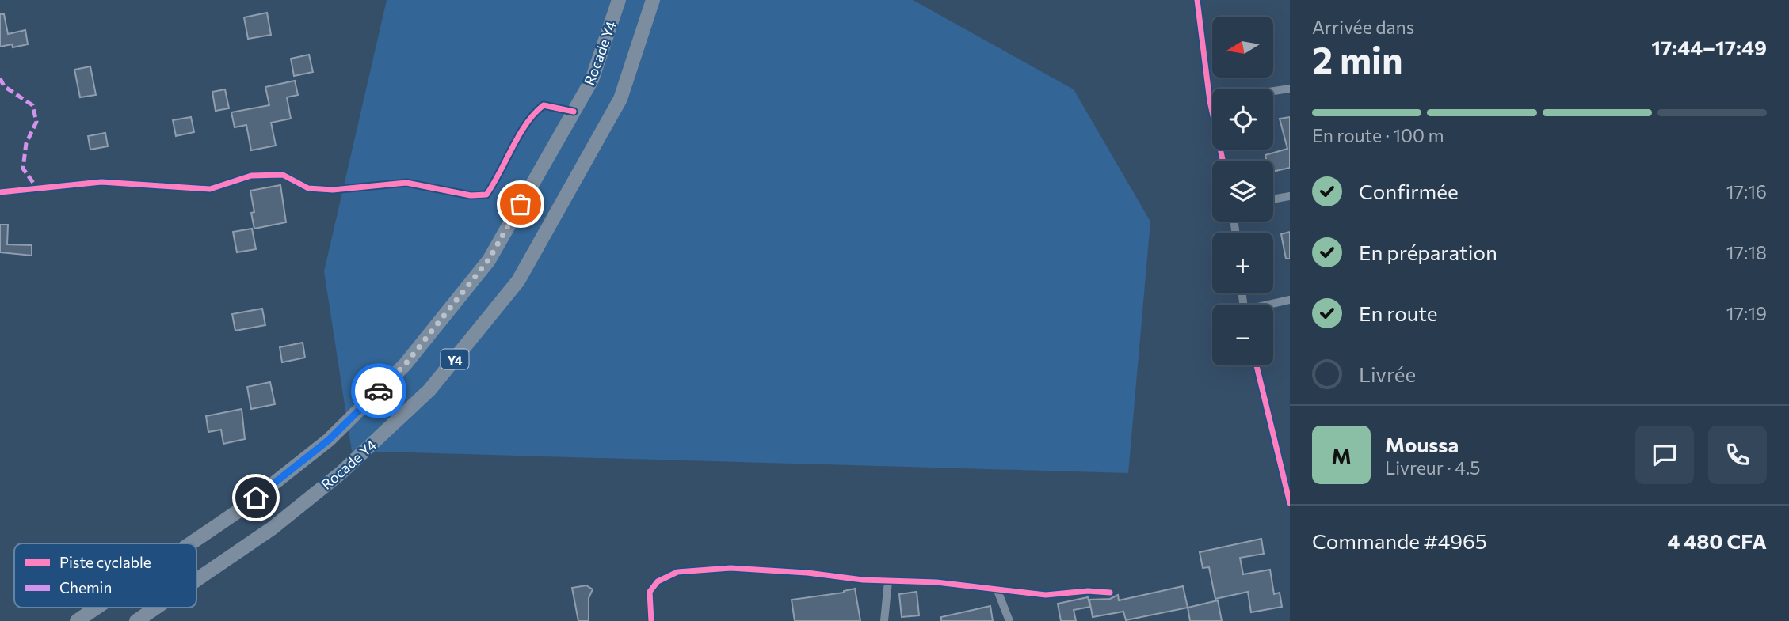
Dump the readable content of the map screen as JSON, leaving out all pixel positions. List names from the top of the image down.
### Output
{
  "streets": {
    "highway": ["Rocade Y4", "Y4"]
  },
  "legend": ["Piste cyclable", "Chemin"],
  "north": "left",
  "page": {
    "heading": ["2 min", "Arrivée dans", "17:44–17:49"],
    "panel": [
      "Moussa",
      "Livreur · 4.5",
      "Commande #4965",
      "4 480 CFA"
    ],
    "map_buttons": ["+", "−"],
    "bar": "En route · 100 m",
    "list": [
      ["Confirmée", "17:16"],
      ["En préparation", "17:18"],
      ["En route", "17:19"],
      "Livrée"
    ],
    "round": "M"
  }
}
